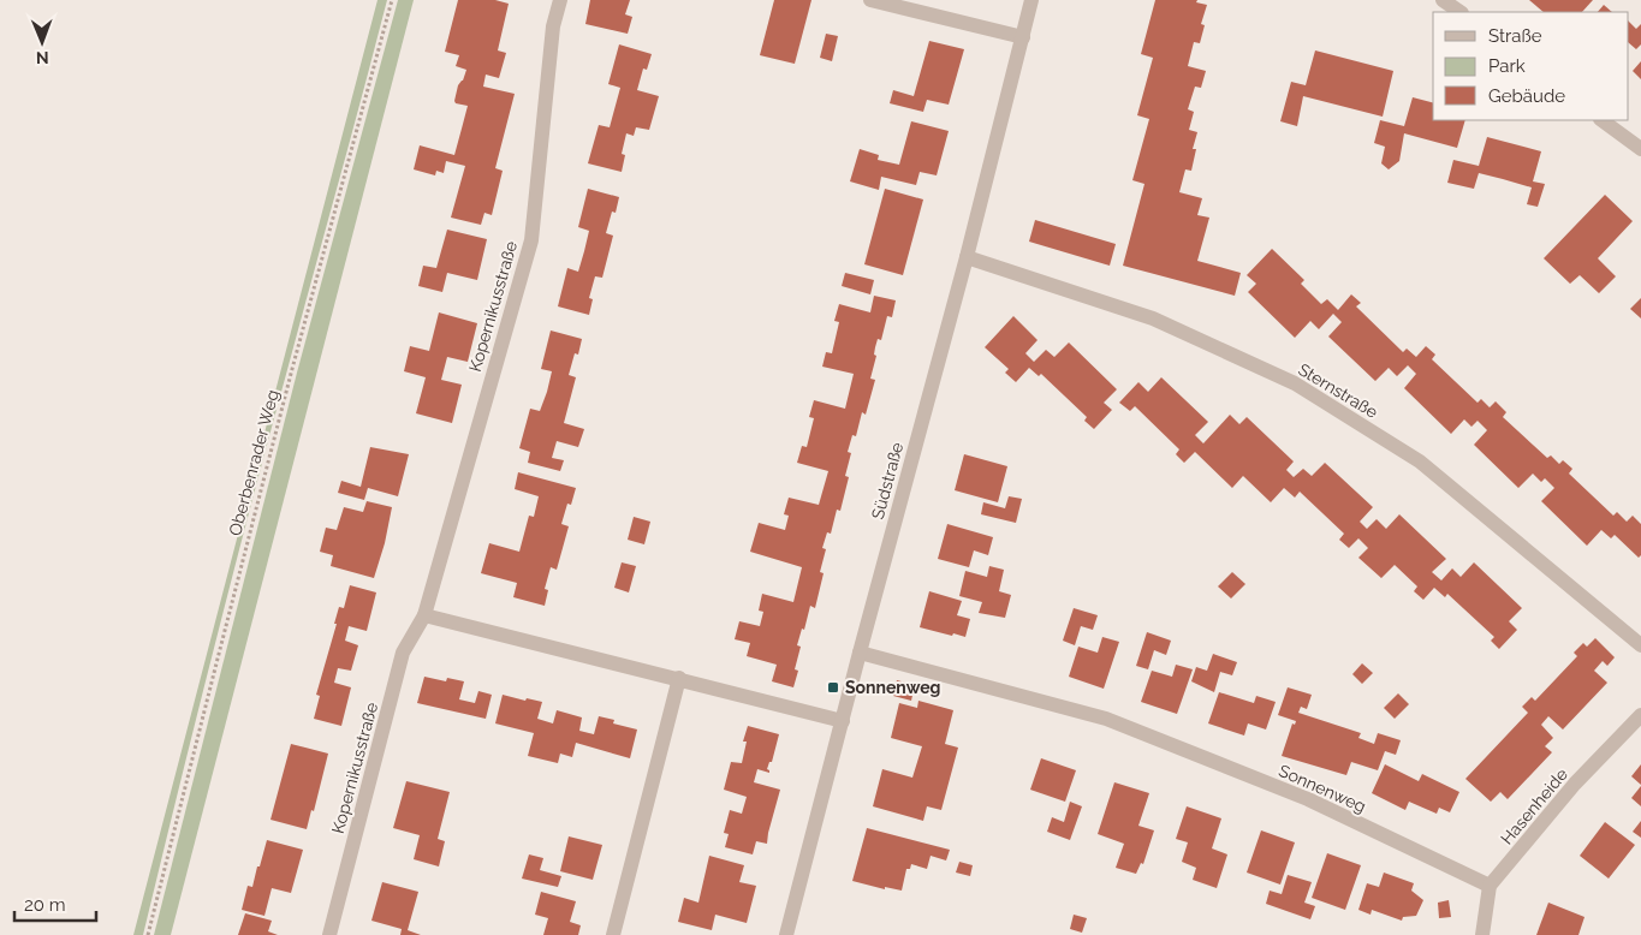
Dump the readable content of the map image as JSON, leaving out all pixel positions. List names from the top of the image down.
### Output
{
  "streets": {
    "street": [
      "Kopernikusstraße",
      "Sternstraße",
      "Südstraße",
      "Sonnenweg",
      "Hasenheide"
    ],
    "path": ["Oberbenrader Weg"]
  },
  "crossings": [
    ["Sternstraße", "Südstraße"],
    ["Südstraße", "Sonnenweg"],
    ["Sonnenweg", "Hasenheide"]
  ],
  "places": {
    "transit": ["Sonnenweg"]
  },
  "legend": ["Straße", "Park", "Gebäude"],
  "scale_bar": "20 m",
  "north": "bottom"
}
